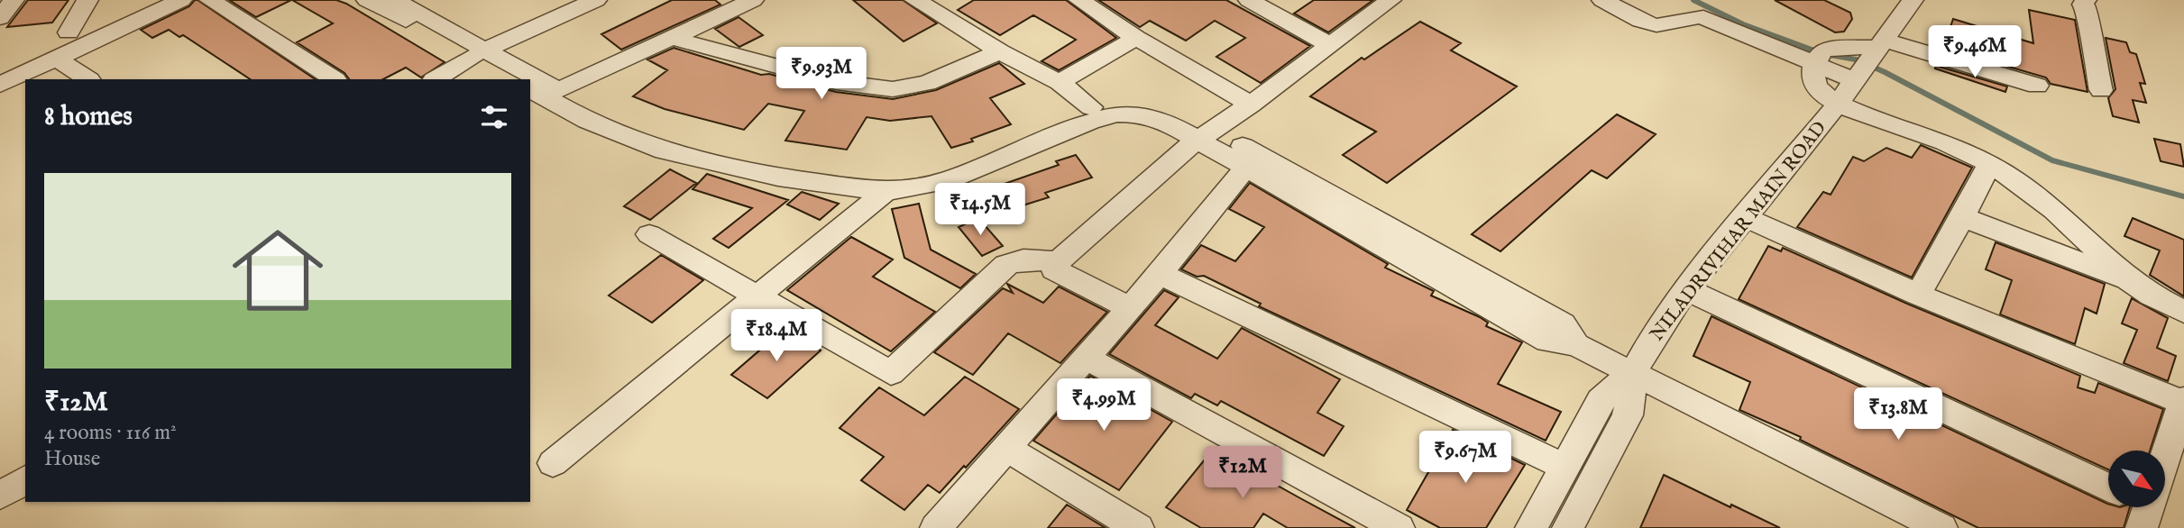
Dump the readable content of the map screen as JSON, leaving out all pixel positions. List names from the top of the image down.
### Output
{
  "streets": {
    "street": ["NILADRIVIHAR MAIN ROAD"]
  },
  "north": "bottom right",
  "page": {
    "price": [
      "₹9.46M",
      "₹9.93M",
      "₹14.5M",
      "₹18.4M",
      "₹4.99M",
      "₹13.8M",
      "₹9.67M",
      "₹12M"
    ],
    "heading": "8 homes",
    "list": [
      {
        "name": "₹12M",
        "note": "4 rooms · 116 m² · House"
      }
    ]
  }
}
